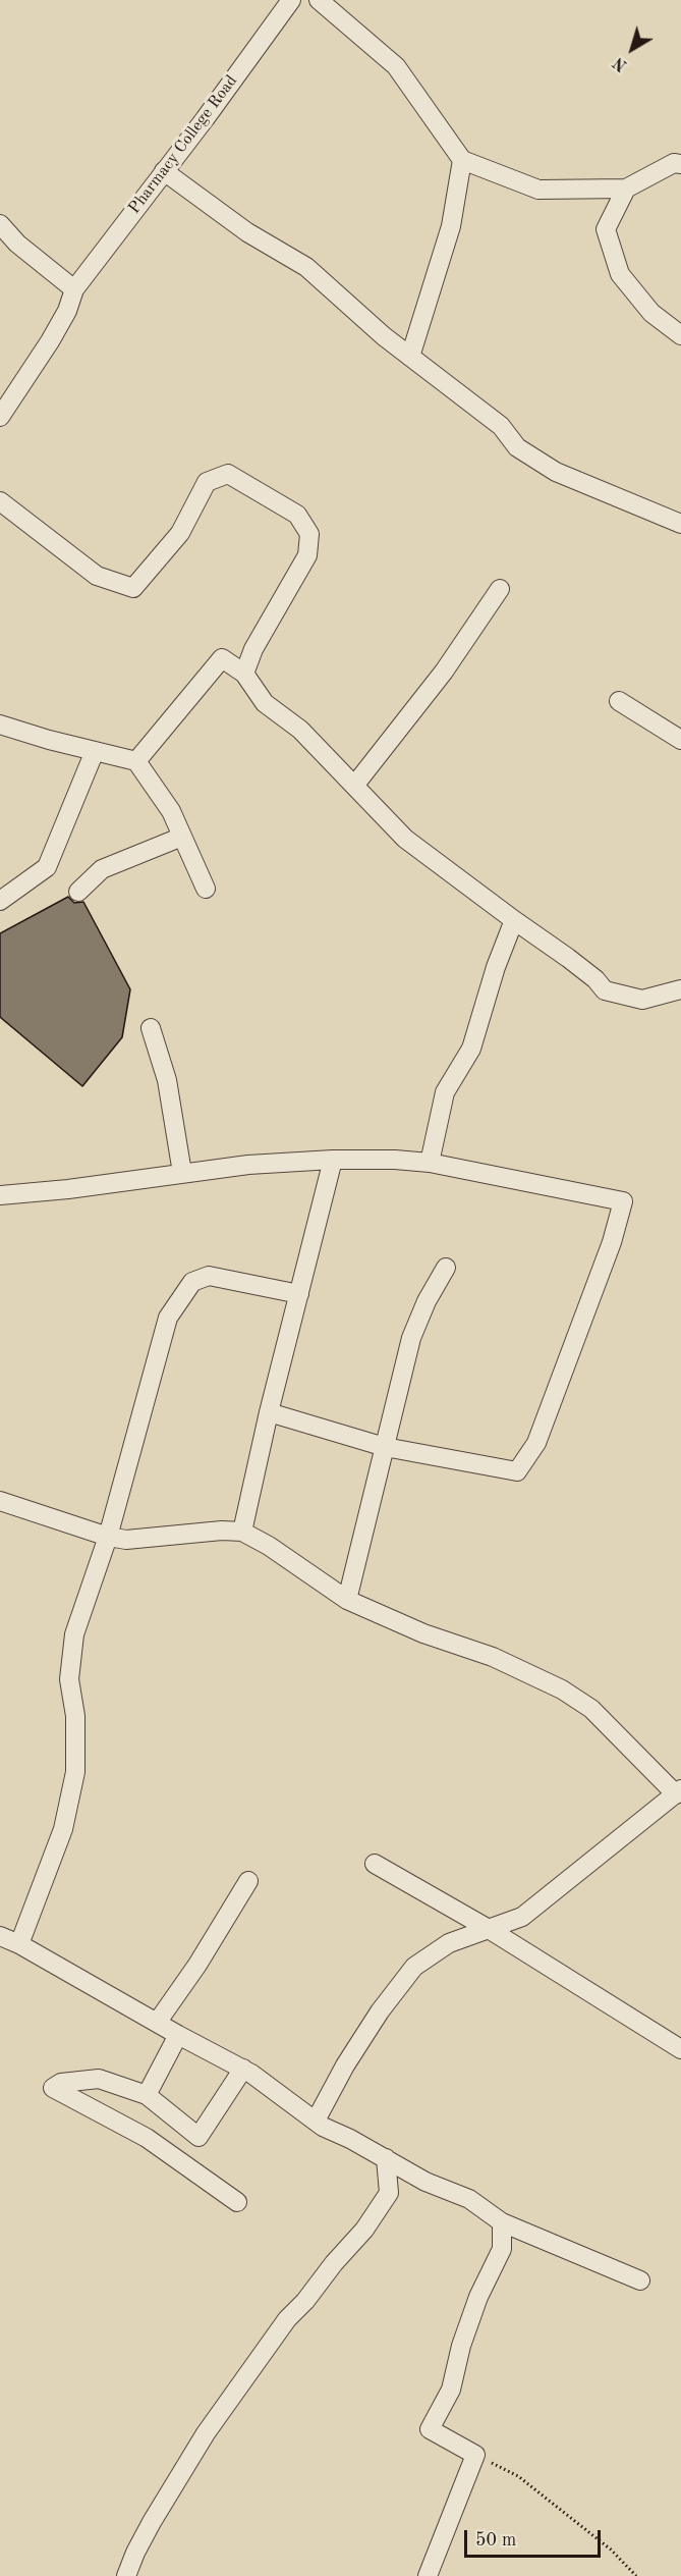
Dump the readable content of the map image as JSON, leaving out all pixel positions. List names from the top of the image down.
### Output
{
  "streets": {
    "street": ["Pharmacy College Road"]
  },
  "scale_bar": "50 m",
  "north": "bottom left"
}
